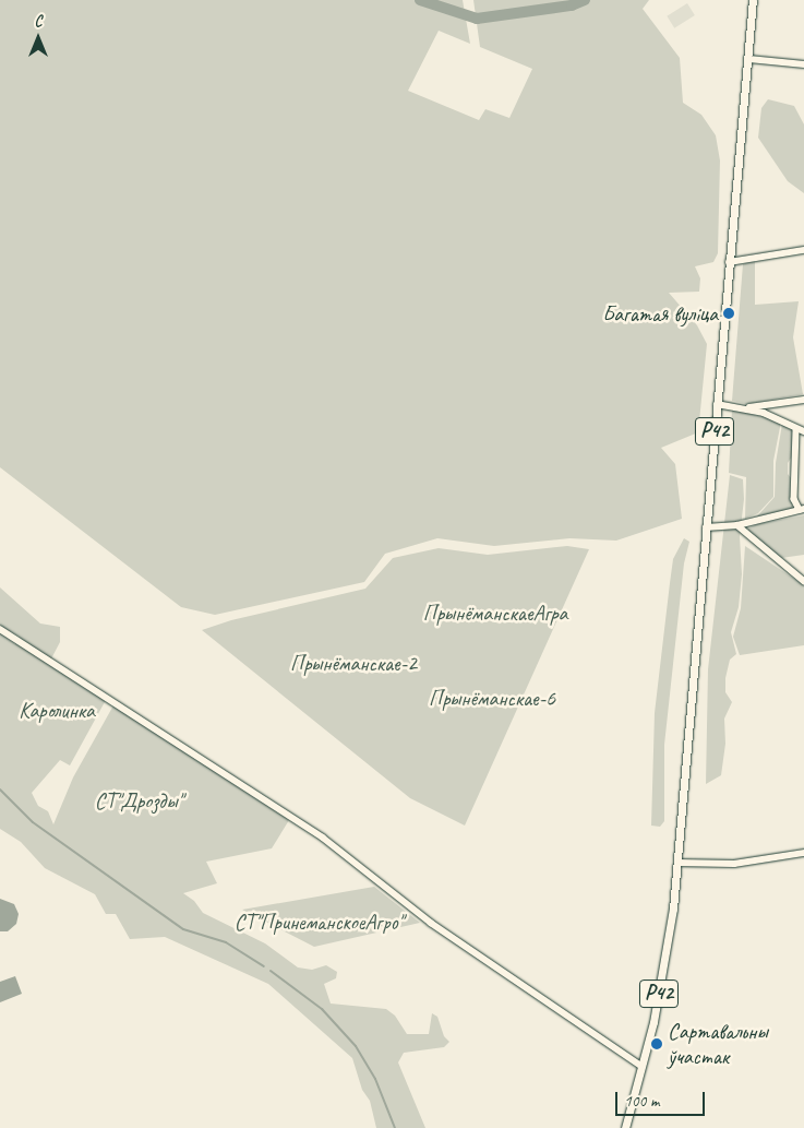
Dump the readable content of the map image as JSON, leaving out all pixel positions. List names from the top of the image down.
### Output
{
  "streets": {
    "main road": ["Р42"]
  },
  "parks": [
    "ПрынёманскаеАгра",
    "Прынёманскае-2",
    "Прынёманскае-6",
    "Каролинка",
    "СТ\"Дрозды\"",
    "СТ\"ПринеманскоеАгро\""
  ],
  "places": ["Багатая вуліца", "Сартавальны ўчастак"],
  "scale_bar": "100 m",
  "north": "top"
}
